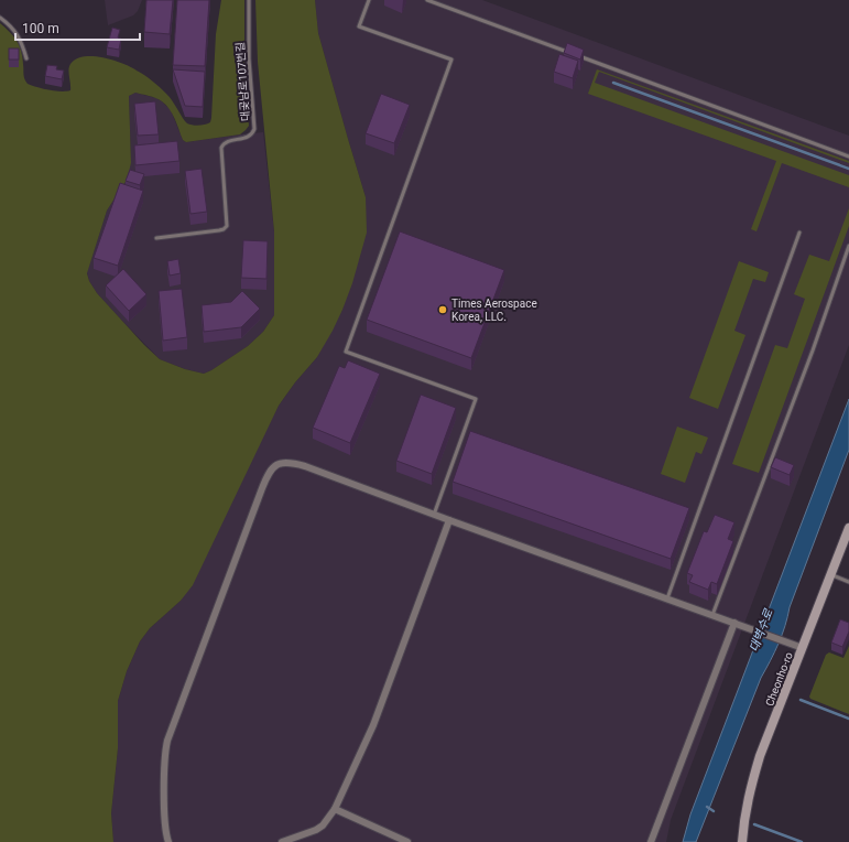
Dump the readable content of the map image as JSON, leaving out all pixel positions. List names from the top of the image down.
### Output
{
  "streets": {
    "street": ["Cheonho-ro"],
    "lane": ["대곶남로107번길"]
  },
  "water": ["대벽수로"],
  "places": ["Times Aerospace Korea, LLC."],
  "scale_bar": "100 m"
}
